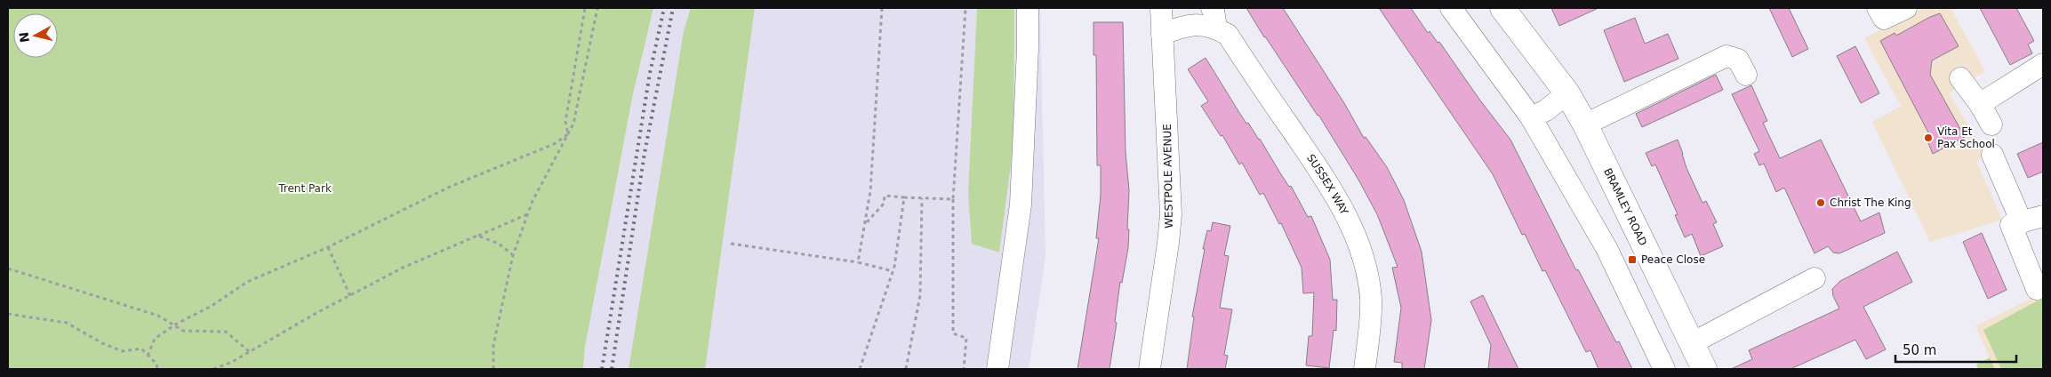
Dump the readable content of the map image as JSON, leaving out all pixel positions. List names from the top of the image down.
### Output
{
  "streets": {
    "main road": ["BRAMLEY ROAD"],
    "street": ["WESTPOLE AVENUE", "SUSSEX WAY"]
  },
  "crossings": [
    ["WESTPOLE AVENUE", "SUSSEX WAY"]
  ],
  "parks": ["Trent Park"],
  "places": {
    "other": ["Vita Et Pax School", "Christ The King"],
    "transit": ["Peace Close"]
  },
  "scale_bar": "50 m",
  "north": "left"
}
